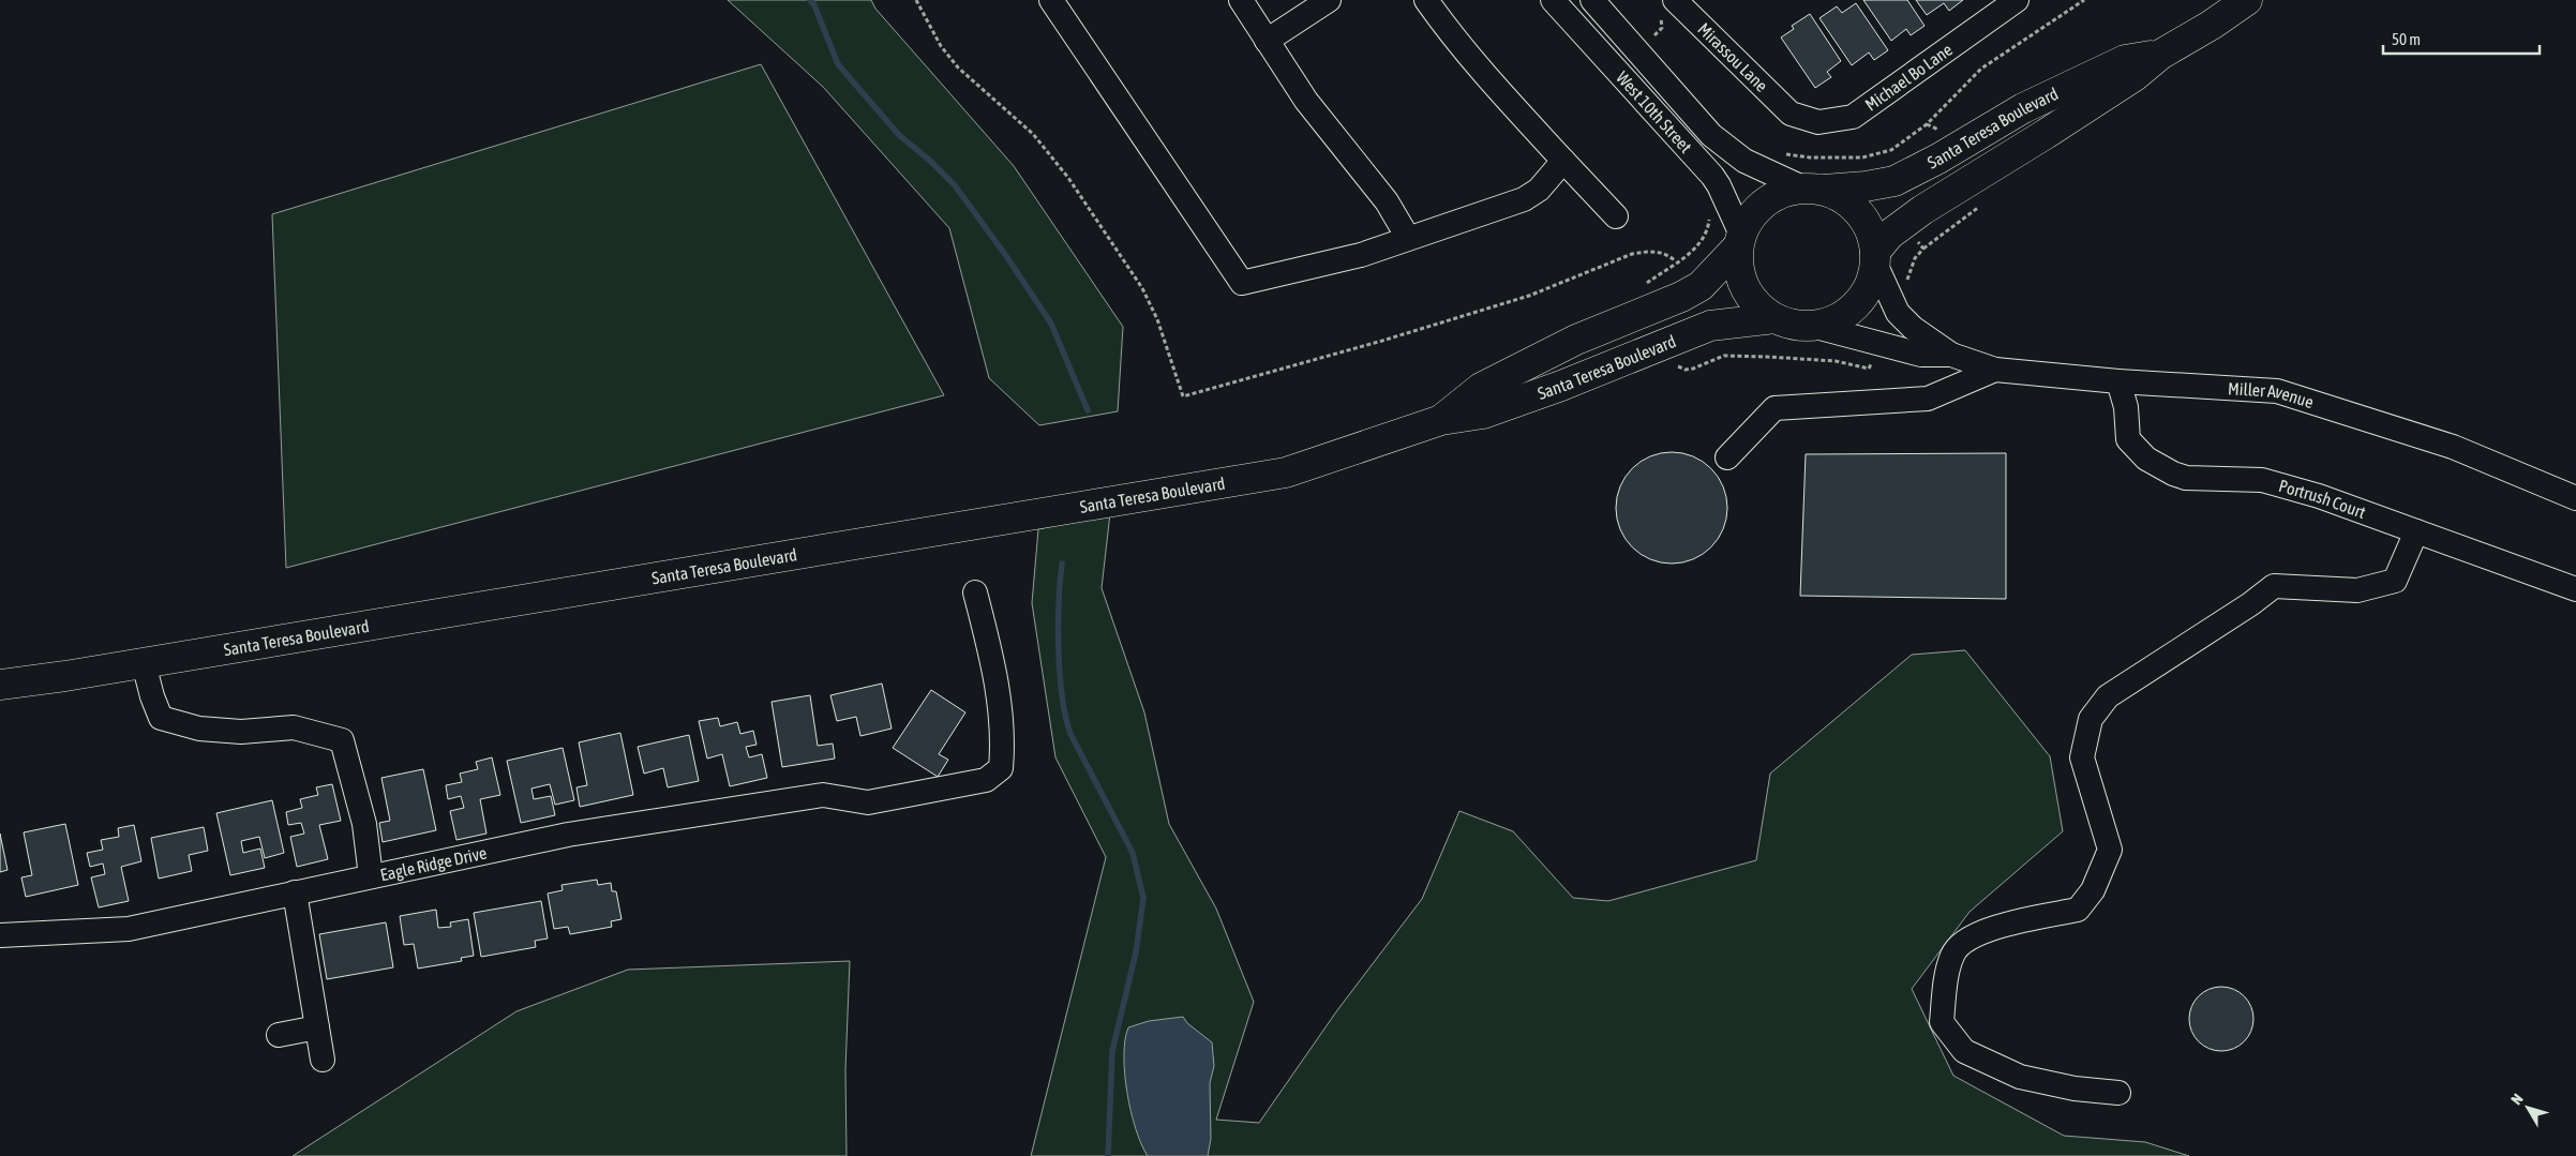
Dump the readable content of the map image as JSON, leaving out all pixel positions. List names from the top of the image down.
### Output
{
  "streets": {
    "main road": ["Santa Teresa Boulevard"],
    "street": [
      "Mirassou Lane",
      "Michael Bo Lane",
      "West 10th Street",
      "Miller Avenue",
      "Portrush Court",
      "Eagle Ridge Drive"
    ]
  },
  "crossings": [
    ["Mirassou Lane", "Michael Bo Lane"],
    ["West 10th Street", "Santa Teresa Boulevard"],
    ["West 10th Street", "Miller Avenue"],
    ["Santa Teresa Boulevard", "Miller Avenue"],
    ["Miller Avenue", "Portrush Court"]
  ],
  "scale_bar": "50 m",
  "north": "top left"
}
